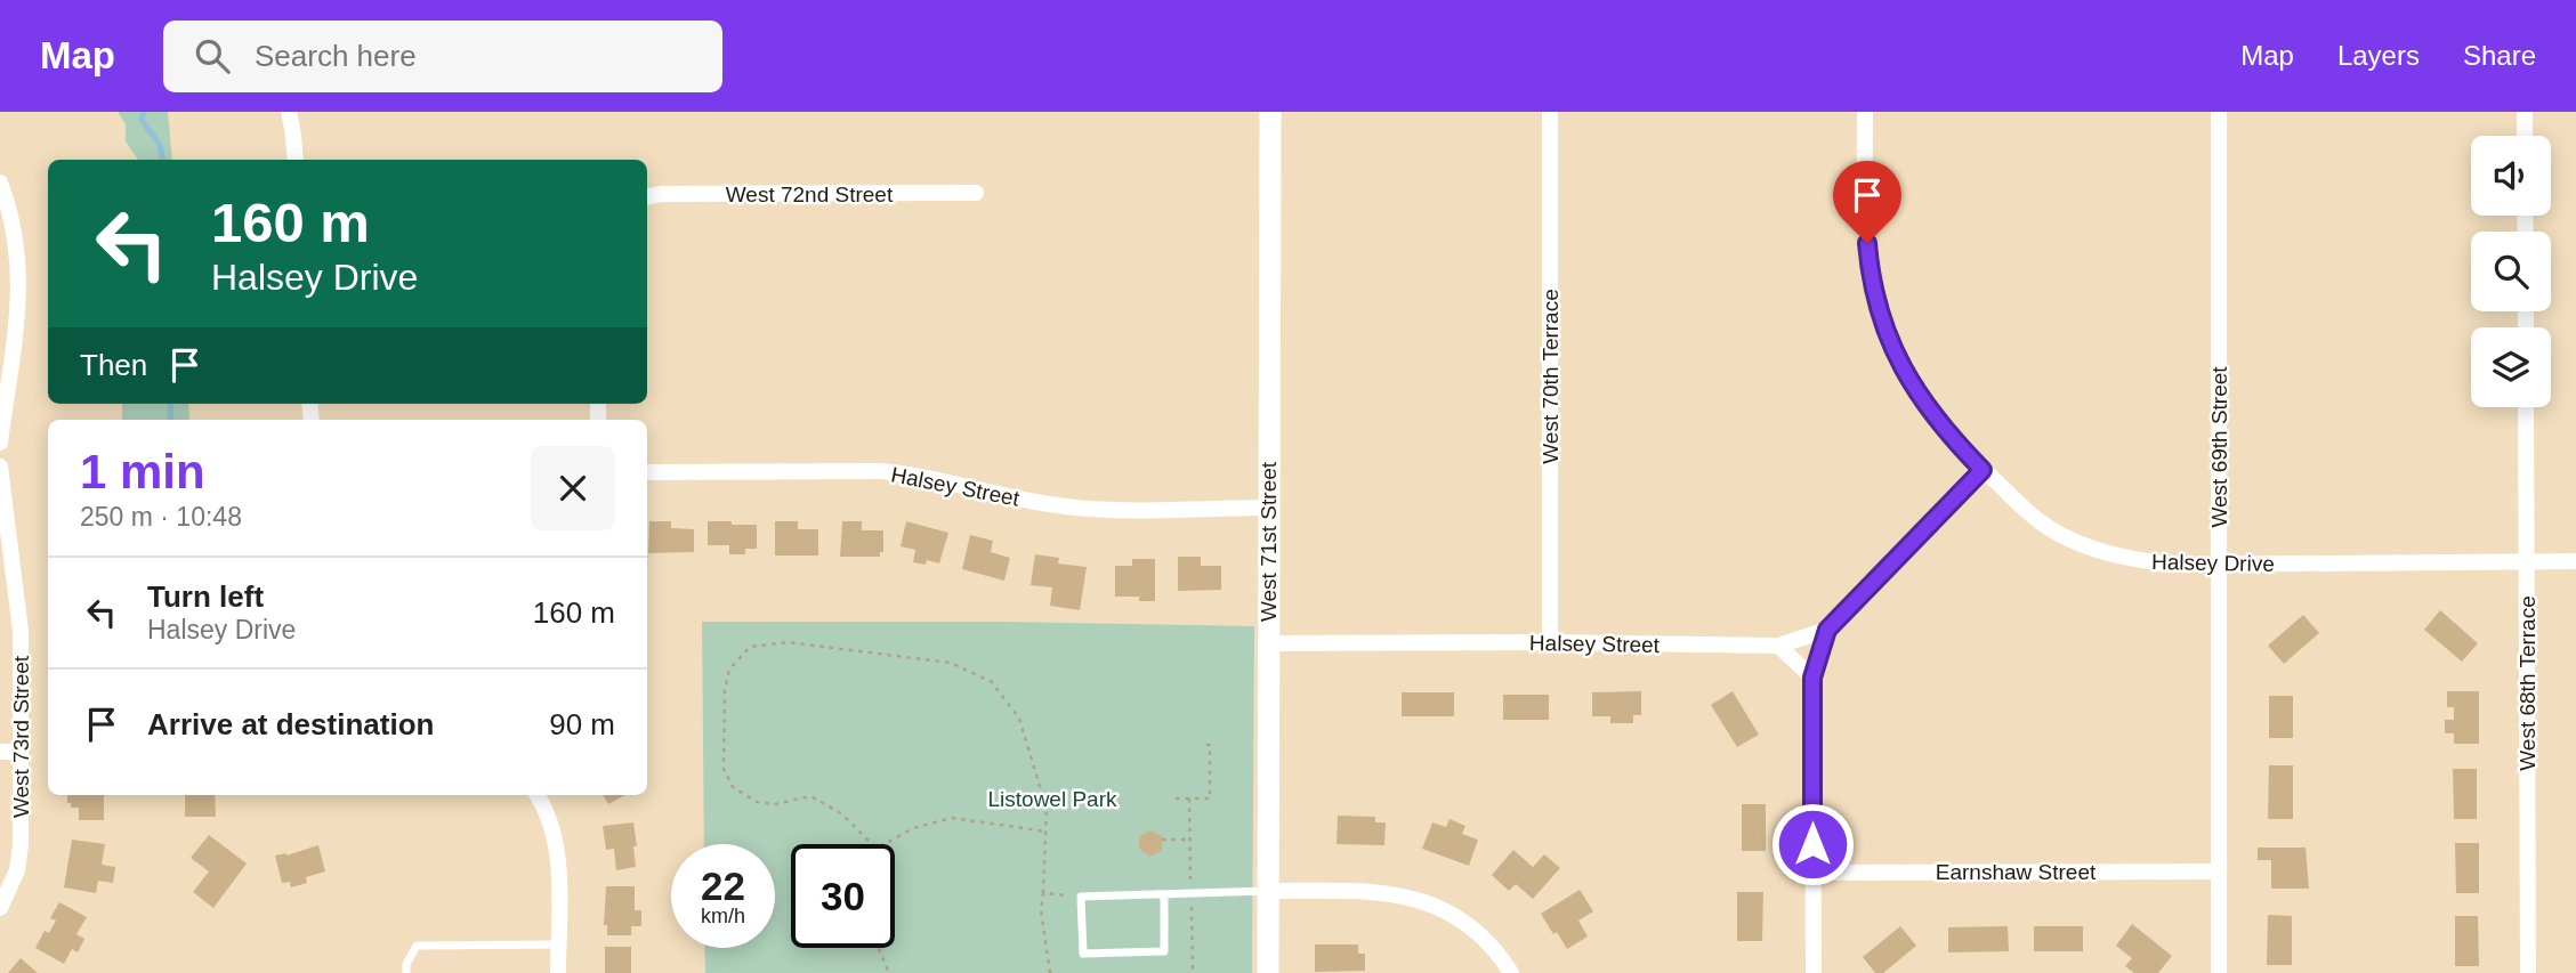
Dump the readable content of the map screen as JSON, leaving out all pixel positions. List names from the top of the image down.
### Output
{
  "streets": {
    "street": [
      "West 72nd Street",
      "West 70th Terrace",
      "West 69th Street",
      "Halsey Street",
      "West 71st Street",
      "Halsey Drive",
      "West 68th Terrace",
      "West 73rd Street",
      "Earnshaw Street"
    ]
  },
  "crossings": [
    ["West 70th Terrace", "Halsey Street"],
    ["West 69th Street", "Halsey Drive"],
    ["West 69th Street", "Earnshaw Street"],
    ["Halsey Street", "West 71st Street"],
    ["Halsey Drive", "West 68th Terrace"]
  ],
  "parks": ["Listowel Park"],
  "page": {
    "header": "Map",
    "search": "Search here",
    "nav": ["Map", "Layers", "Share"],
    "turn": ["160 m", "Halsey Drive"],
    "then": "Then",
    "heading": ["1 min", "250 m · 10:48"],
    "list": [
      {
        "name": "Turn left",
        "note": "Halsey Drive",
        "value": "160 m"
      },
      {
        "name": "Arrive at destination",
        "value": "90 m"
      }
    ],
    "speed": "22 km/h",
    "limit": "30"
  }
}
